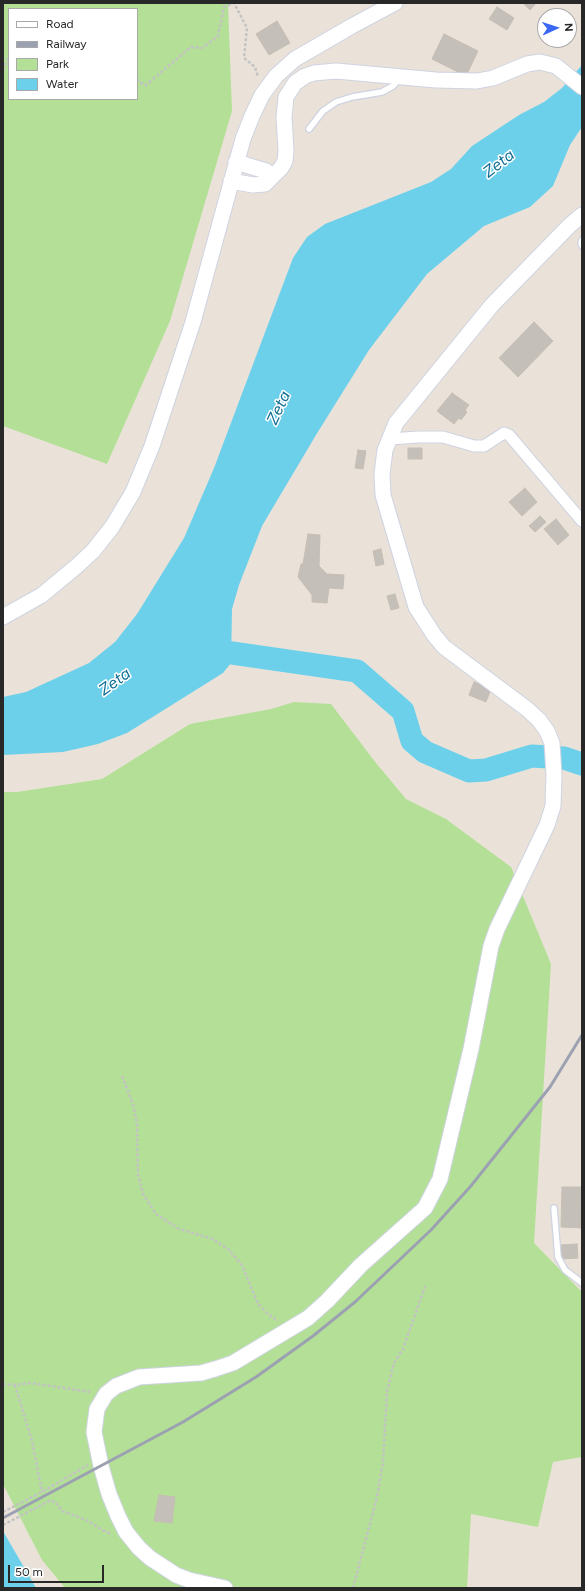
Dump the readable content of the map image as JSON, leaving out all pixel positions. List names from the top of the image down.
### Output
{
  "water": ["Zeta"],
  "legend": [
    "Road",
    "Railway",
    "Park",
    "Water"
  ],
  "scale_bar": "50 m",
  "north": "right"
}
